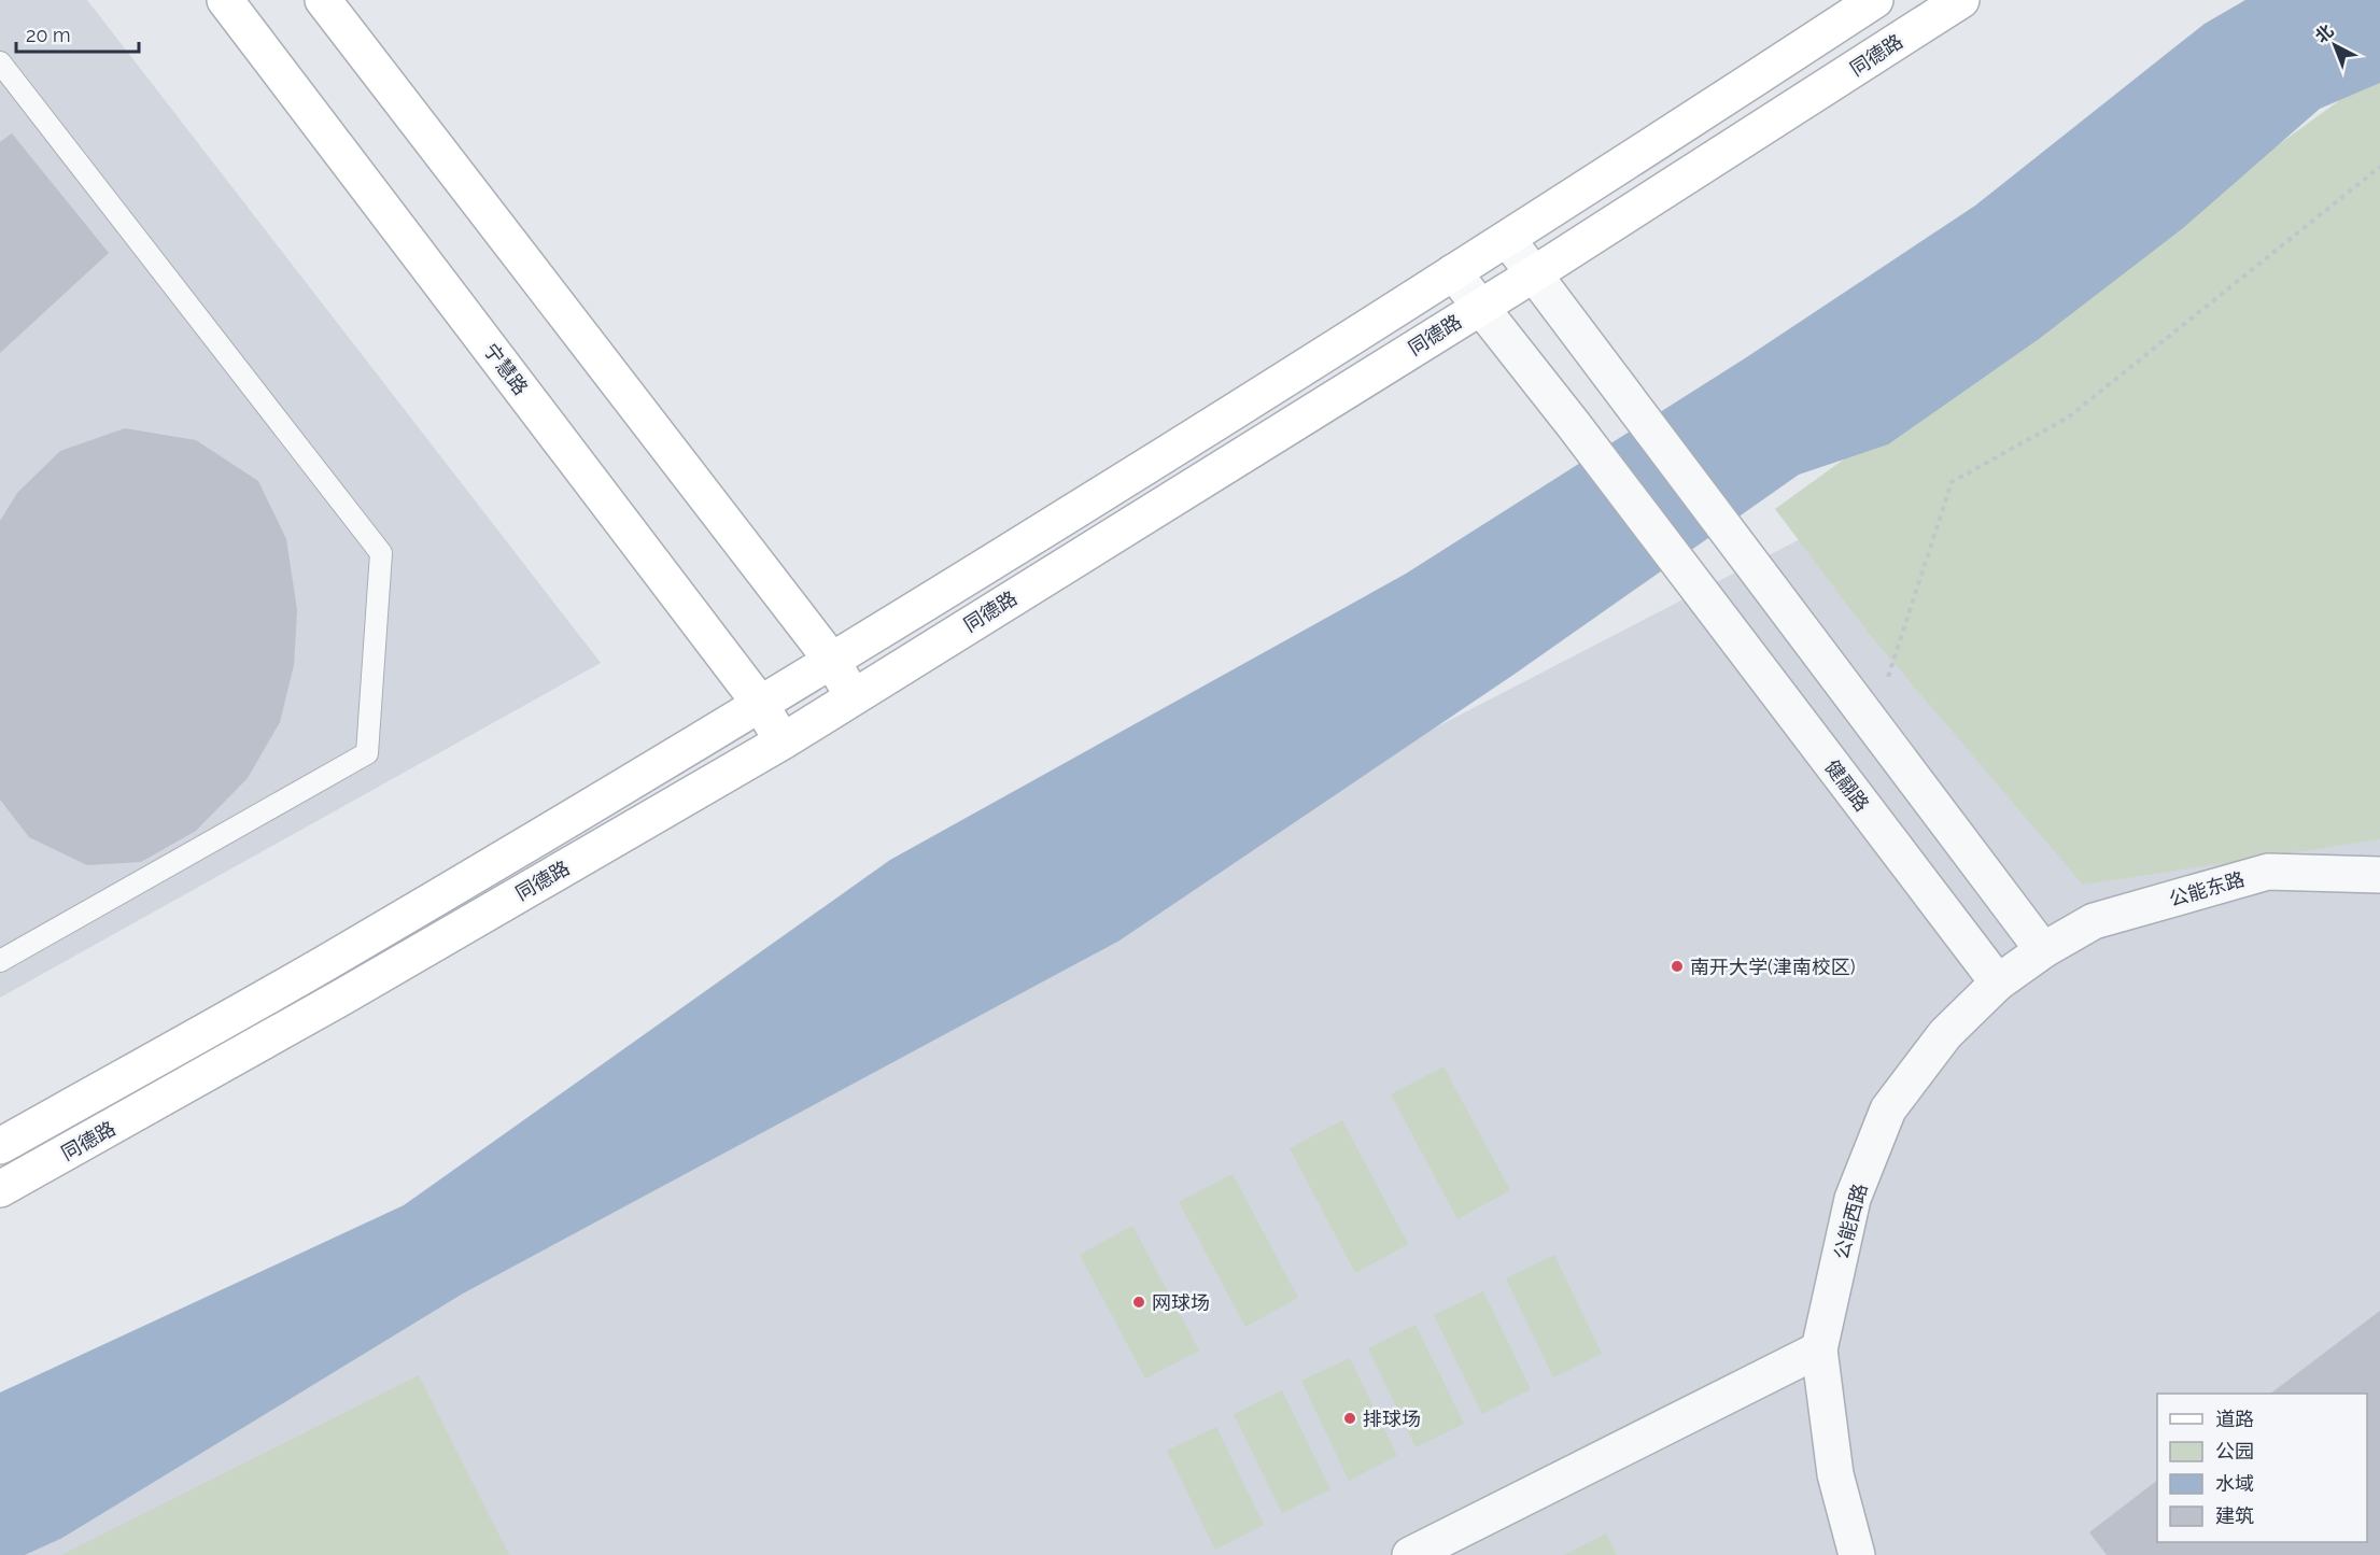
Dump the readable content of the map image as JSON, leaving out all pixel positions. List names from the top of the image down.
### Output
{
  "streets": {
    "main road": ["同德路", "宁慧路"],
    "street": ["健翮路", "公能东路", "公能西路"]
  },
  "crossings": [
    ["同德路", "宁慧路"],
    ["同德路", "健翮路"],
    ["健翮路", "公能西路"],
    ["公能东路", "公能西路"]
  ],
  "places": ["南开大学(津南校区)", "网球场", "排球场"],
  "legend": [
    "道路",
    "公园",
    "水域",
    "建筑"
  ],
  "scale_bar": "20 m",
  "north": "top left"
}
